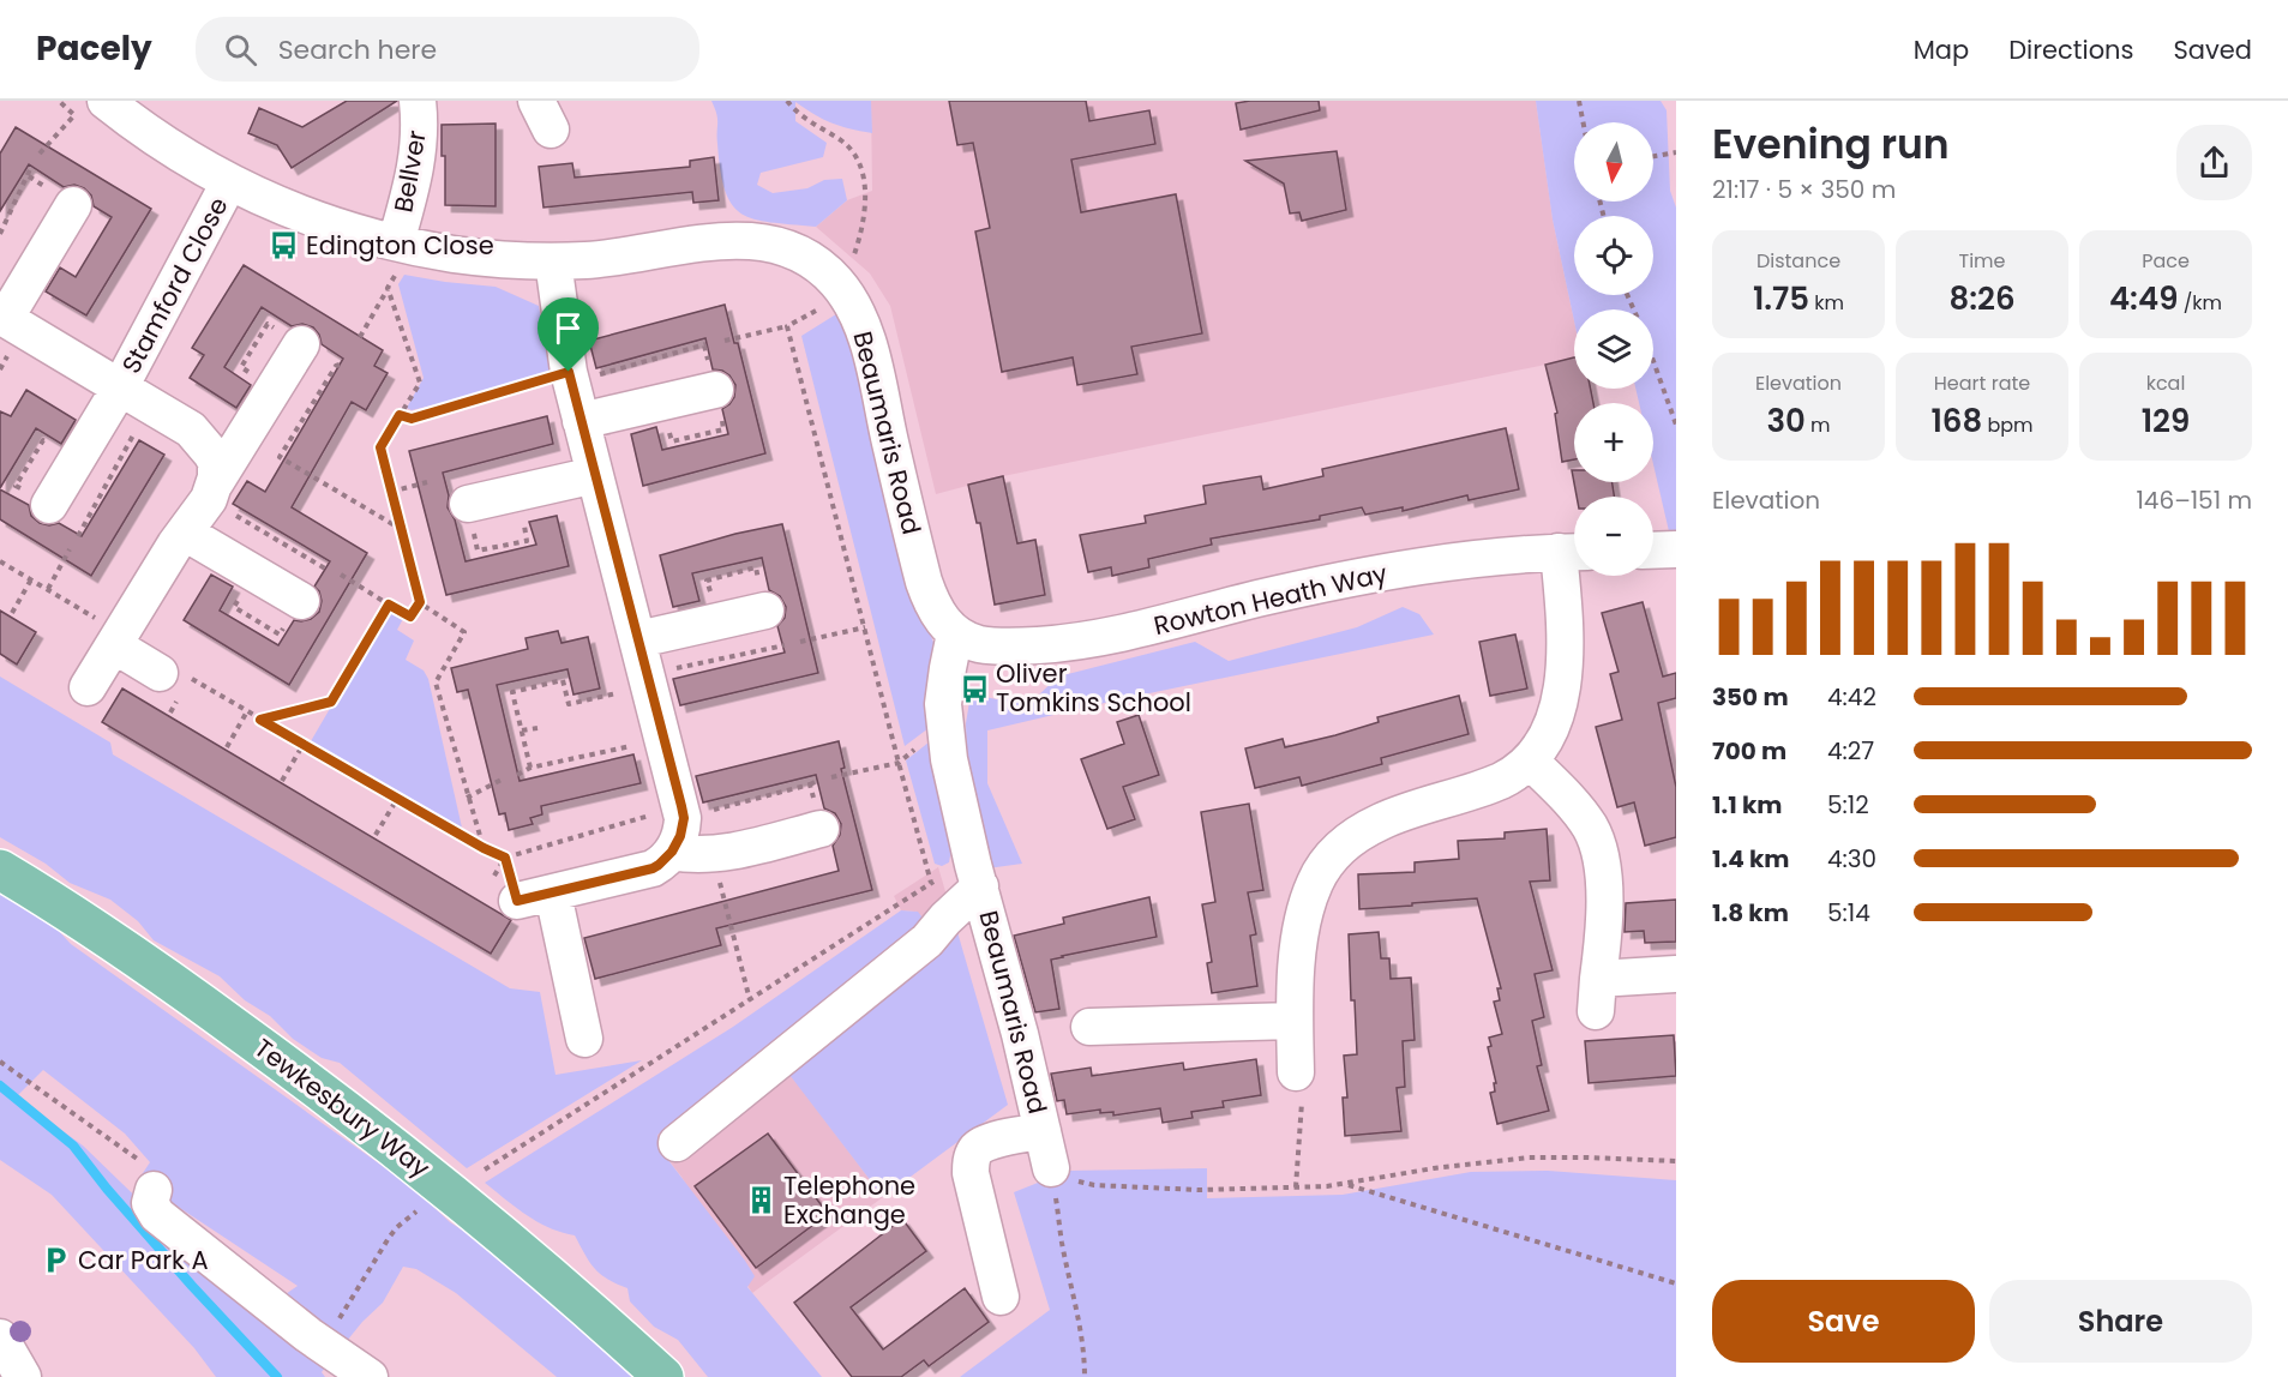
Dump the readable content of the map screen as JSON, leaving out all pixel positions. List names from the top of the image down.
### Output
{
  "streets": {
    "main road": ["Tewkesbury Way"],
    "street": [
      "Bellver",
      "Stamford Close",
      "Beaumaris Road",
      "Rowton Heath Way"
    ]
  },
  "crossings": [
    ["Bellver", "Beaumaris Road"],
    ["Stamford Close", "Beaumaris Road"],
    ["Beaumaris Road", "Rowton Heath Way"]
  ],
  "places": {
    "bus stop": ["Edington Close", "Oliver Tomkins School"],
    "building": ["Telephone Exchange"],
    "parking": ["Car Park A"]
  },
  "north": "bottom",
  "page": {
    "header": "Pacely",
    "search": "Search here",
    "nav": ["Map", "Directions", "Saved"],
    "heading": ["Evening run", "21:17 · 5 × 350 m"],
    "map_buttons": ["+", "−"],
    "stats": [
      ["Distance", "1.75 km"],
      ["Time", "8:26"],
      ["Pace", "4:49 /km"],
      ["Elevation", "30 m"],
      ["Heart rate", "168 bpm"],
      ["kcal", "129"]
    ],
    "chart": ["Elevation", "146–151 m"],
    "list": [
      {
        "name": "350 m",
        "note": "4:42"
      },
      {
        "name": "700 m",
        "note": "4:27"
      },
      {
        "name": "1.1 km",
        "note": "5:12"
      },
      {
        "name": "1.4 km",
        "note": "4:30"
      },
      {
        "name": "1.8 km",
        "note": "5:14"
      }
    ],
    "buttons": ["Save", "Share"]
  }
}
